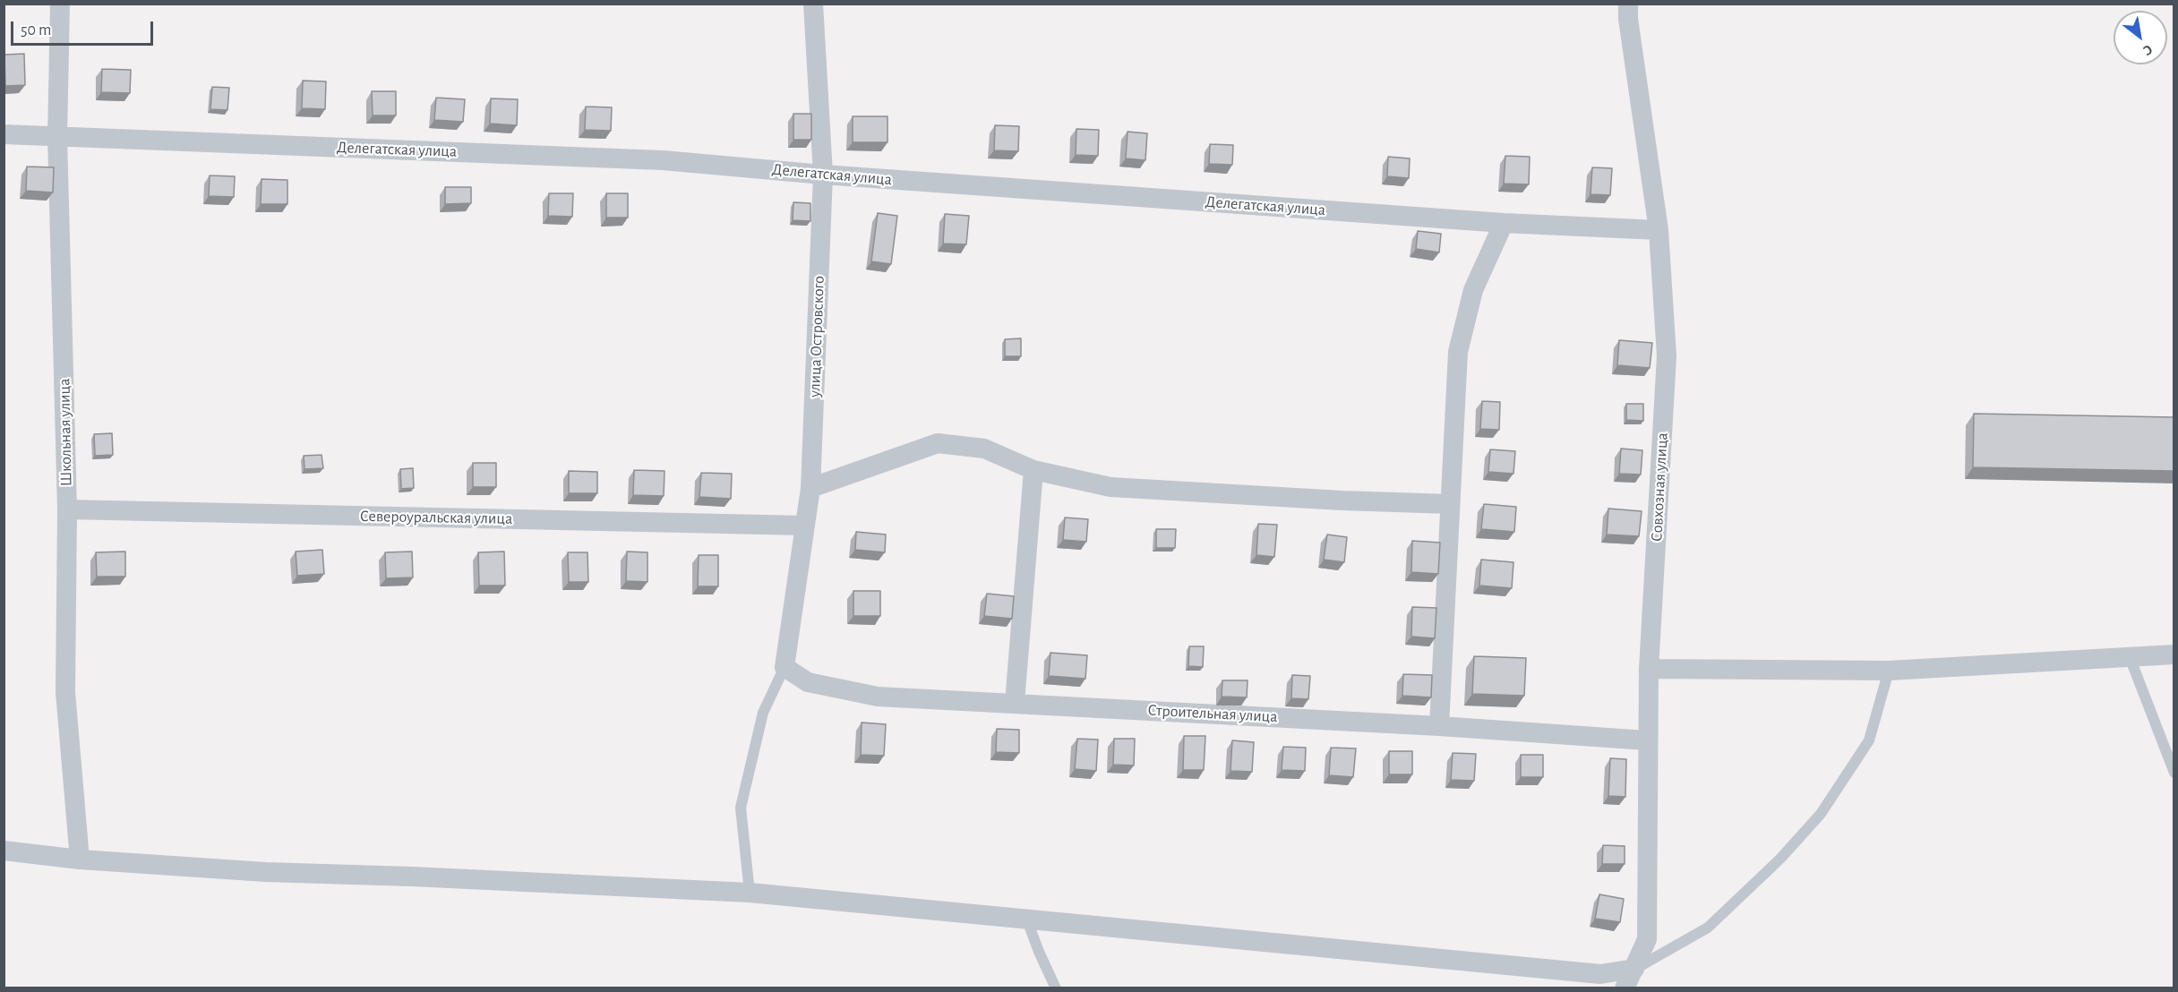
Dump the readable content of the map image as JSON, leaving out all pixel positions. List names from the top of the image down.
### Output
{
  "streets": {
    "street": [
      "Делегатская улица",
      "улица Островского",
      "Школьная улица",
      "Совхозная улица",
      "Североуральская улица",
      "Строительная улица"
    ]
  },
  "crossings": [
    ["Делегатская улица", "улица Островского"],
    ["Делегатская улица", "Школьная улица"],
    ["Делегатская улица", "Совхозная улица"],
    ["улица Островского", "Североуральская улица"],
    ["улица Островского", "Строительная улица"],
    ["Школьная улица", "Североуральская улица"],
    ["Совхозная улица", "Строительная улица"]
  ],
  "scale_bar": "50 m",
  "north": "bottom right"
}
